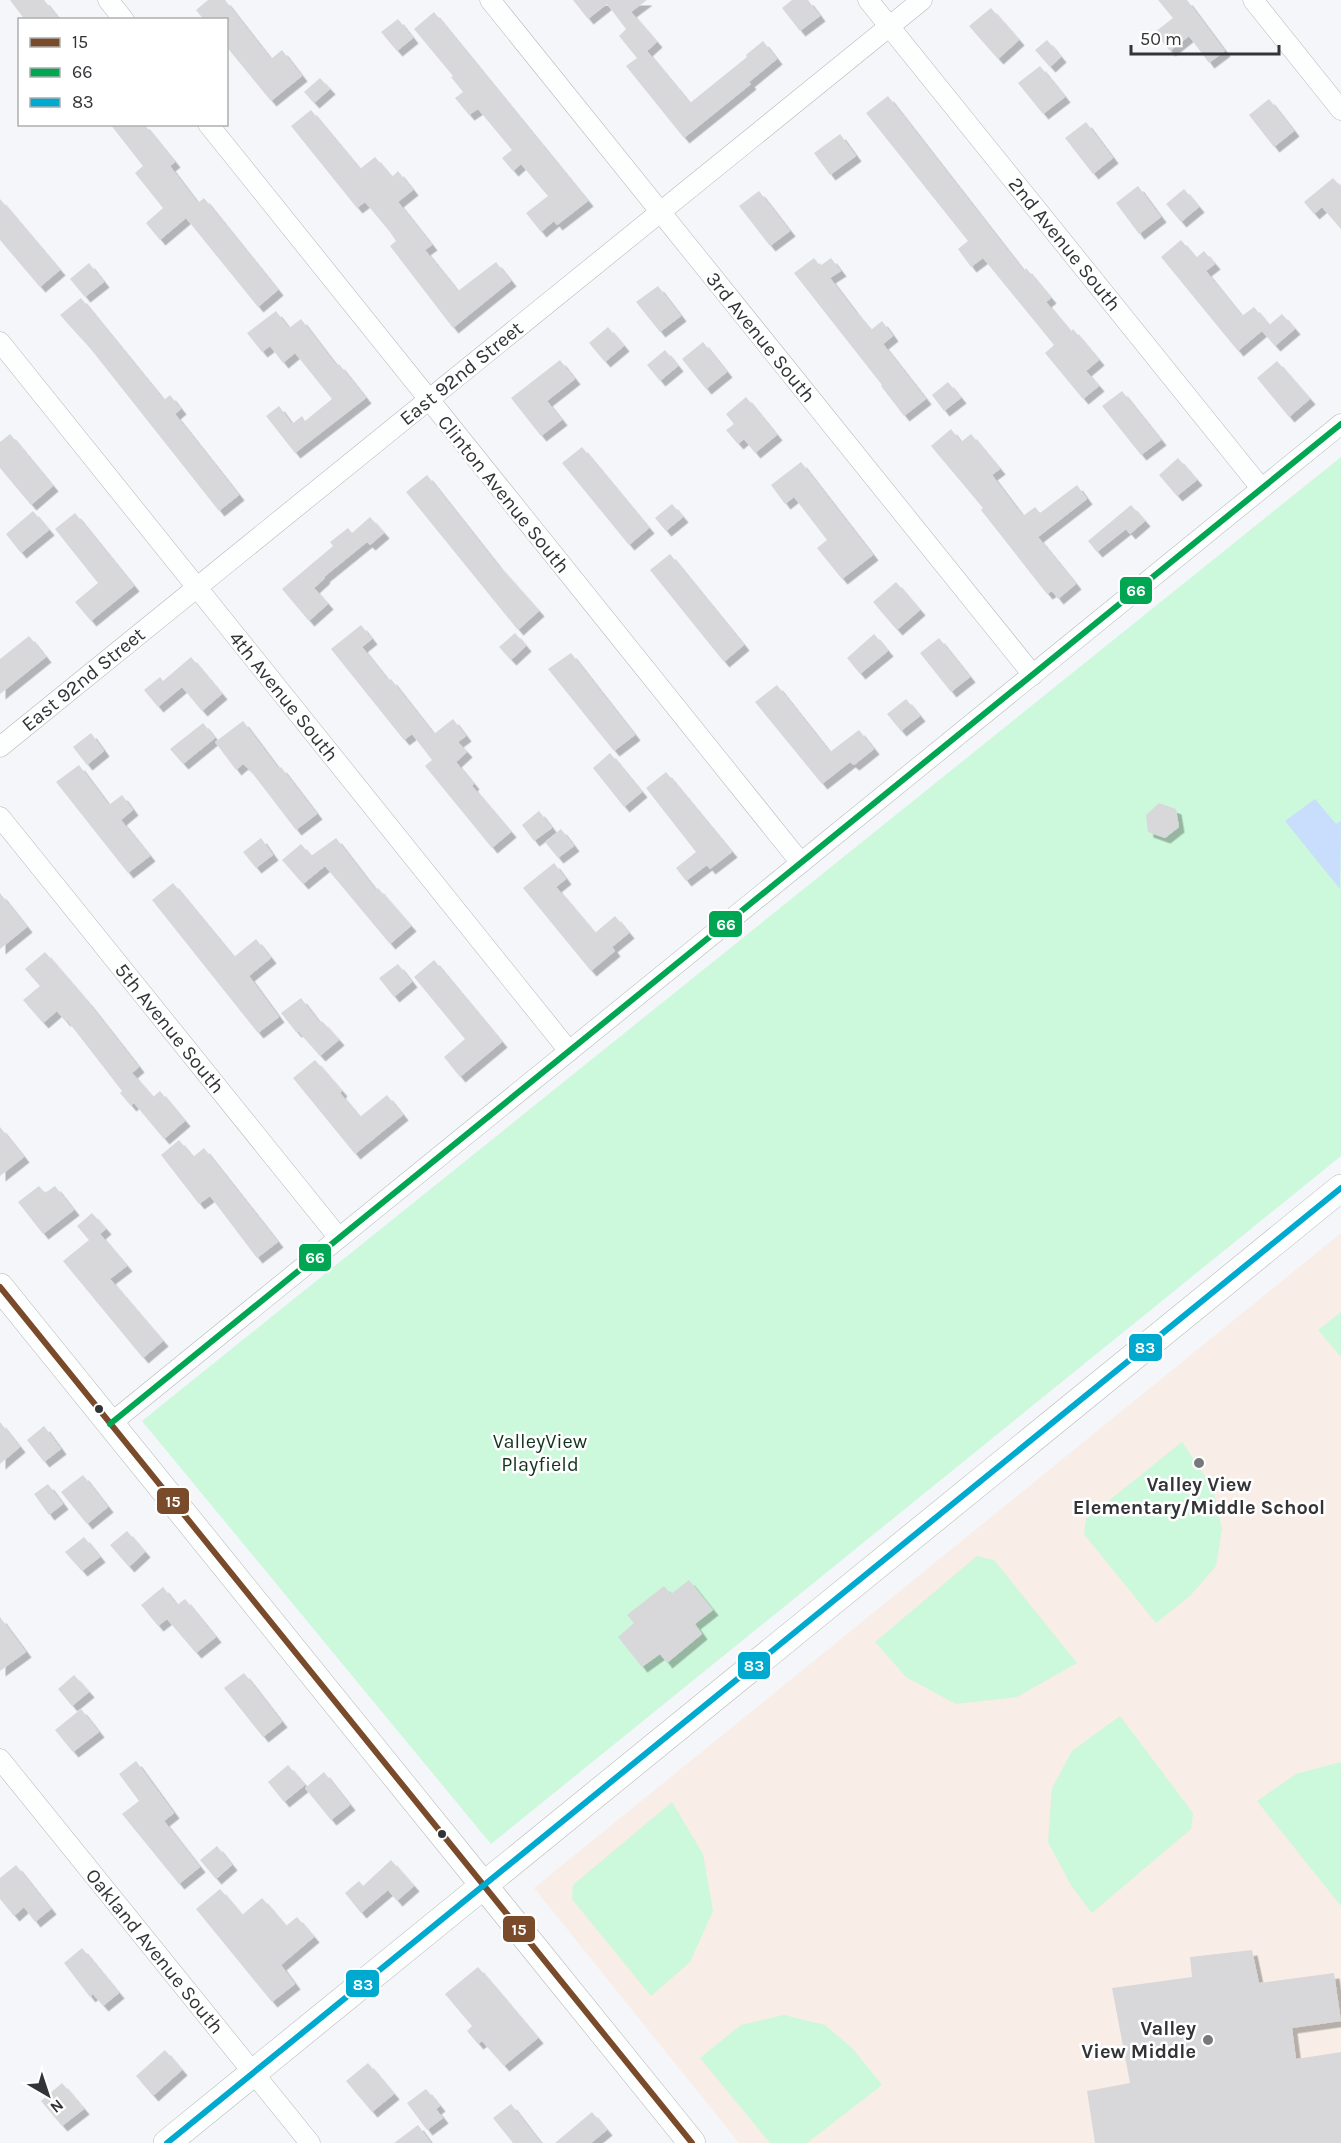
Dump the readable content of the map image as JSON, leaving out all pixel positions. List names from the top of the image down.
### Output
{
  "streets": {
    "street": [
      "2nd Avenue South",
      "3rd Avenue South",
      "East 92nd Street",
      "Clinton Avenue South",
      "4th Avenue South",
      "5th Avenue South",
      "Oakland Avenue South"
    ]
  },
  "crossings": [
    ["2nd Avenue South", "East 92nd Street"],
    ["3rd Avenue South", "East 92nd Street"],
    ["East 92nd Street", "Clinton Avenue South"],
    ["East 92nd Street", "4th Avenue South"]
  ],
  "parks": ["ValleyView Playfield"],
  "places": ["Valley View Elementary/Middle School", "Valley View Middle"],
  "lines": ["transit line 66", "transit line 83", "transit line 15"],
  "legend": ["15", "66", "83"],
  "scale_bar": "50 m",
  "north": "bottom right"
}
